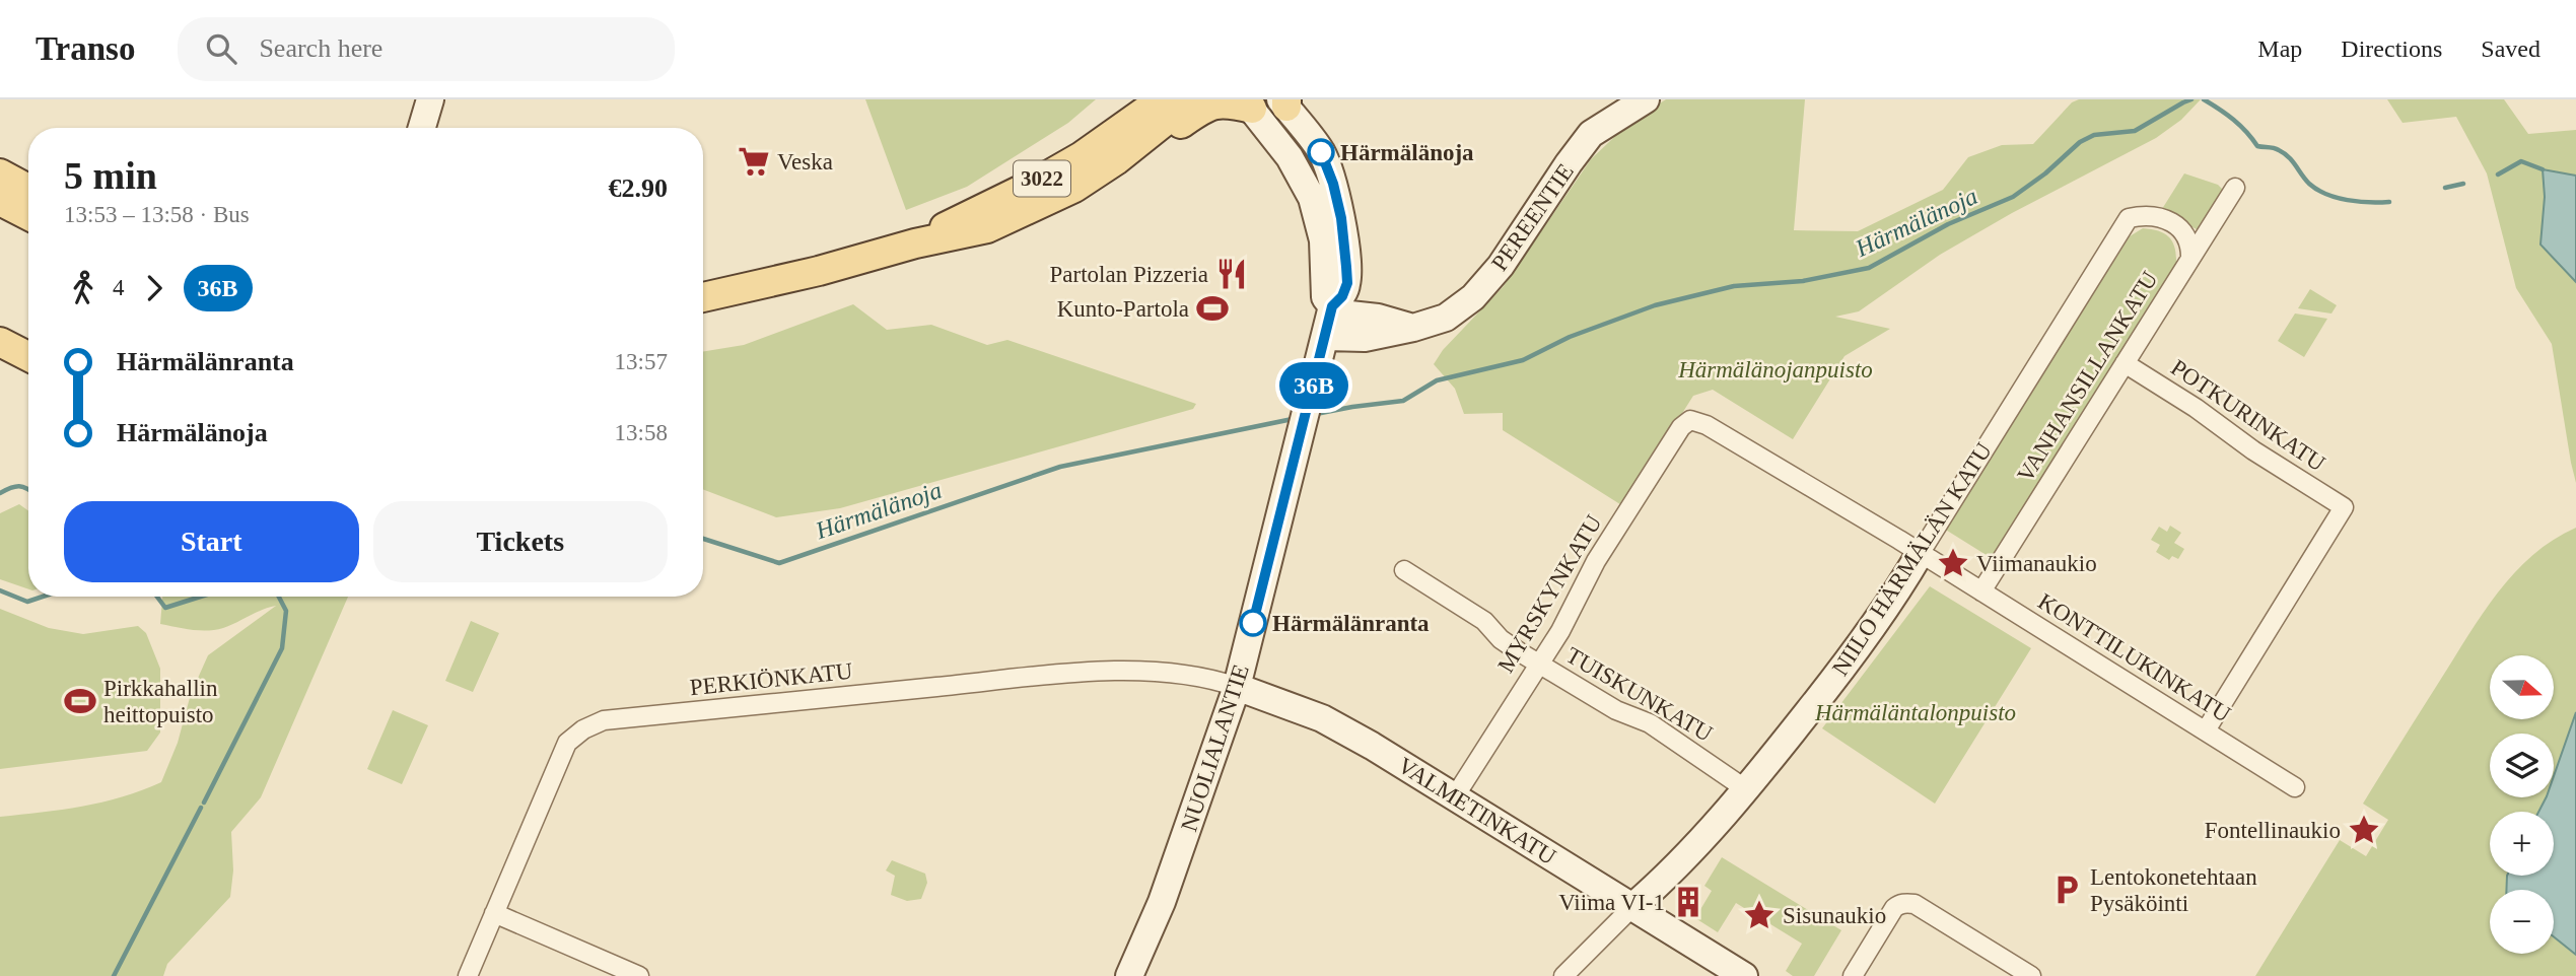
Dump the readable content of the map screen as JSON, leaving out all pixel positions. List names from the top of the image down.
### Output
{
  "streets": {
    "main road": ["3022"],
    "street": [
      "PEREENTIE",
      "VANHANSILLANKATU",
      "POTKURINKATU",
      "NIILO HÄRMÄLÄN KATU",
      "MYRSKYNKATU",
      "KONTTILUKINKATU",
      "PERKIÖNKATU",
      "TUISKUNKATU",
      "NUOLIALANTIE",
      "VALMETINKATU"
    ]
  },
  "crossings": [
    ["PEREENTIE", "NUOLIALANTIE"],
    ["VANHANSILLANKATU", "POTKURINKATU"],
    ["VANHANSILLANKATU", "NIILO HÄRMÄLÄN KATU"],
    ["VANHANSILLANKATU", "KONTTILUKINKATU"],
    ["POTKURINKATU", "KONTTILUKINKATU"],
    ["NIILO HÄRMÄLÄN KATU", "KONTTILUKINKATU"],
    ["NIILO HÄRMÄLÄN KATU", "TUISKUNKATU"],
    ["NIILO HÄRMÄLÄN KATU", "VALMETINKATU"],
    ["MYRSKYNKATU", "KONTTILUKINKATU"],
    ["MYRSKYNKATU", "TUISKUNKATU"],
    ["MYRSKYNKATU", "VALMETINKATU"],
    ["PERKIÖNKATU", "NUOLIALANTIE"],
    ["PERKIÖNKATU", "VALMETINKATU"],
    ["NUOLIALANTIE", "VALMETINKATU"]
  ],
  "water": ["Härmälänoja"],
  "parks": ["Härmälänojanpuisto", "Härmäläntalonpuisto"],
  "places": {
    "other": ["Härmälänoja", "Härmälänranta"],
    "supermarket": ["Veska"],
    "restaurant": ["Partolan Pizzeria"],
    "sports": ["Kunto-Partola", "Pirkkahallin heittopuisto"],
    "place": ["Viimanaukio", "Fontellinaukio", "Sisunaukio"],
    "parking": ["Lentokonetehtaan Pysäköinti"],
    "building": ["Viima VI-1"]
  },
  "lines": ["bus line 36B"],
  "north": "right",
  "page": {
    "header": "Transo",
    "search": "Search here",
    "nav": ["Map", "Directions", "Saved"],
    "on_map": "36B",
    "heading": ["5 min", "13:53 – 13:58 · Bus", "€2.90"],
    "legs": ["4", "36B"],
    "list": [
      {
        "name": "Härmälänranta",
        "value": "13:57"
      },
      {
        "name": "Härmälänoja",
        "value": "13:58"
      }
    ],
    "buttons": ["Start", "Tickets"],
    "map_buttons": ["+", "−"]
  }
}
